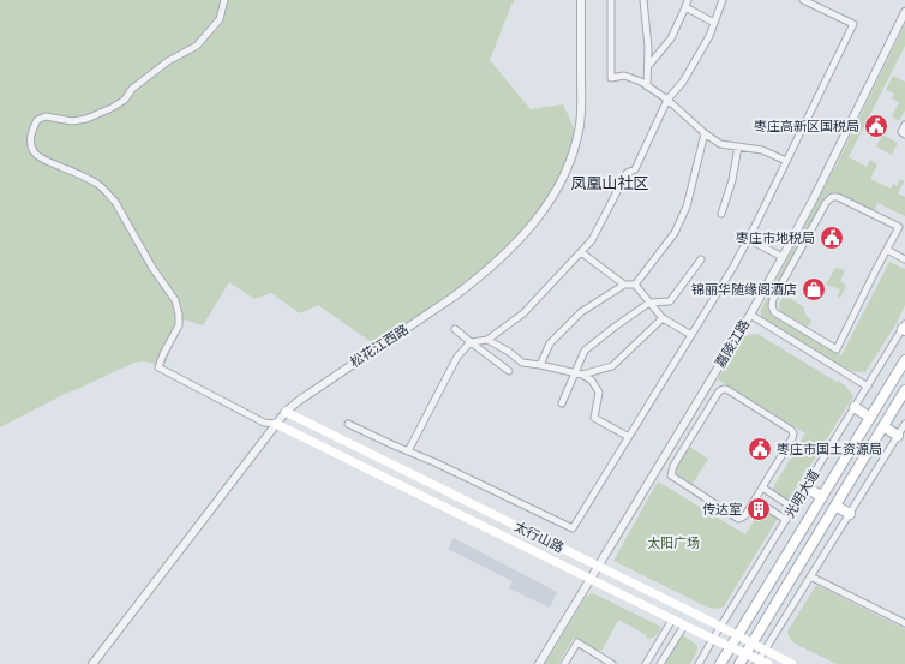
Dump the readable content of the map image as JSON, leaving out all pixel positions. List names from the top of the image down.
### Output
{
  "streets": {
    "main road": ["光明大道", "太行山路"],
    "street": ["嘉陵江路", "松花江西路"]
  },
  "crossings": [
    ["嘉陵江路", "太行山路"],
    ["松花江西路", "太行山路"],
    ["光明大道", "太行山路"]
  ],
  "districts": ["凤凰山社区"],
  "parks": ["太阳广场"],
  "places": {
    "public building": ["枣庄高新区国税局", "枣庄市地税局", "枣庄市国土资源局"],
    "shop": ["锦丽华随缘阁酒店"],
    "building": ["传达室"]
  }
}
